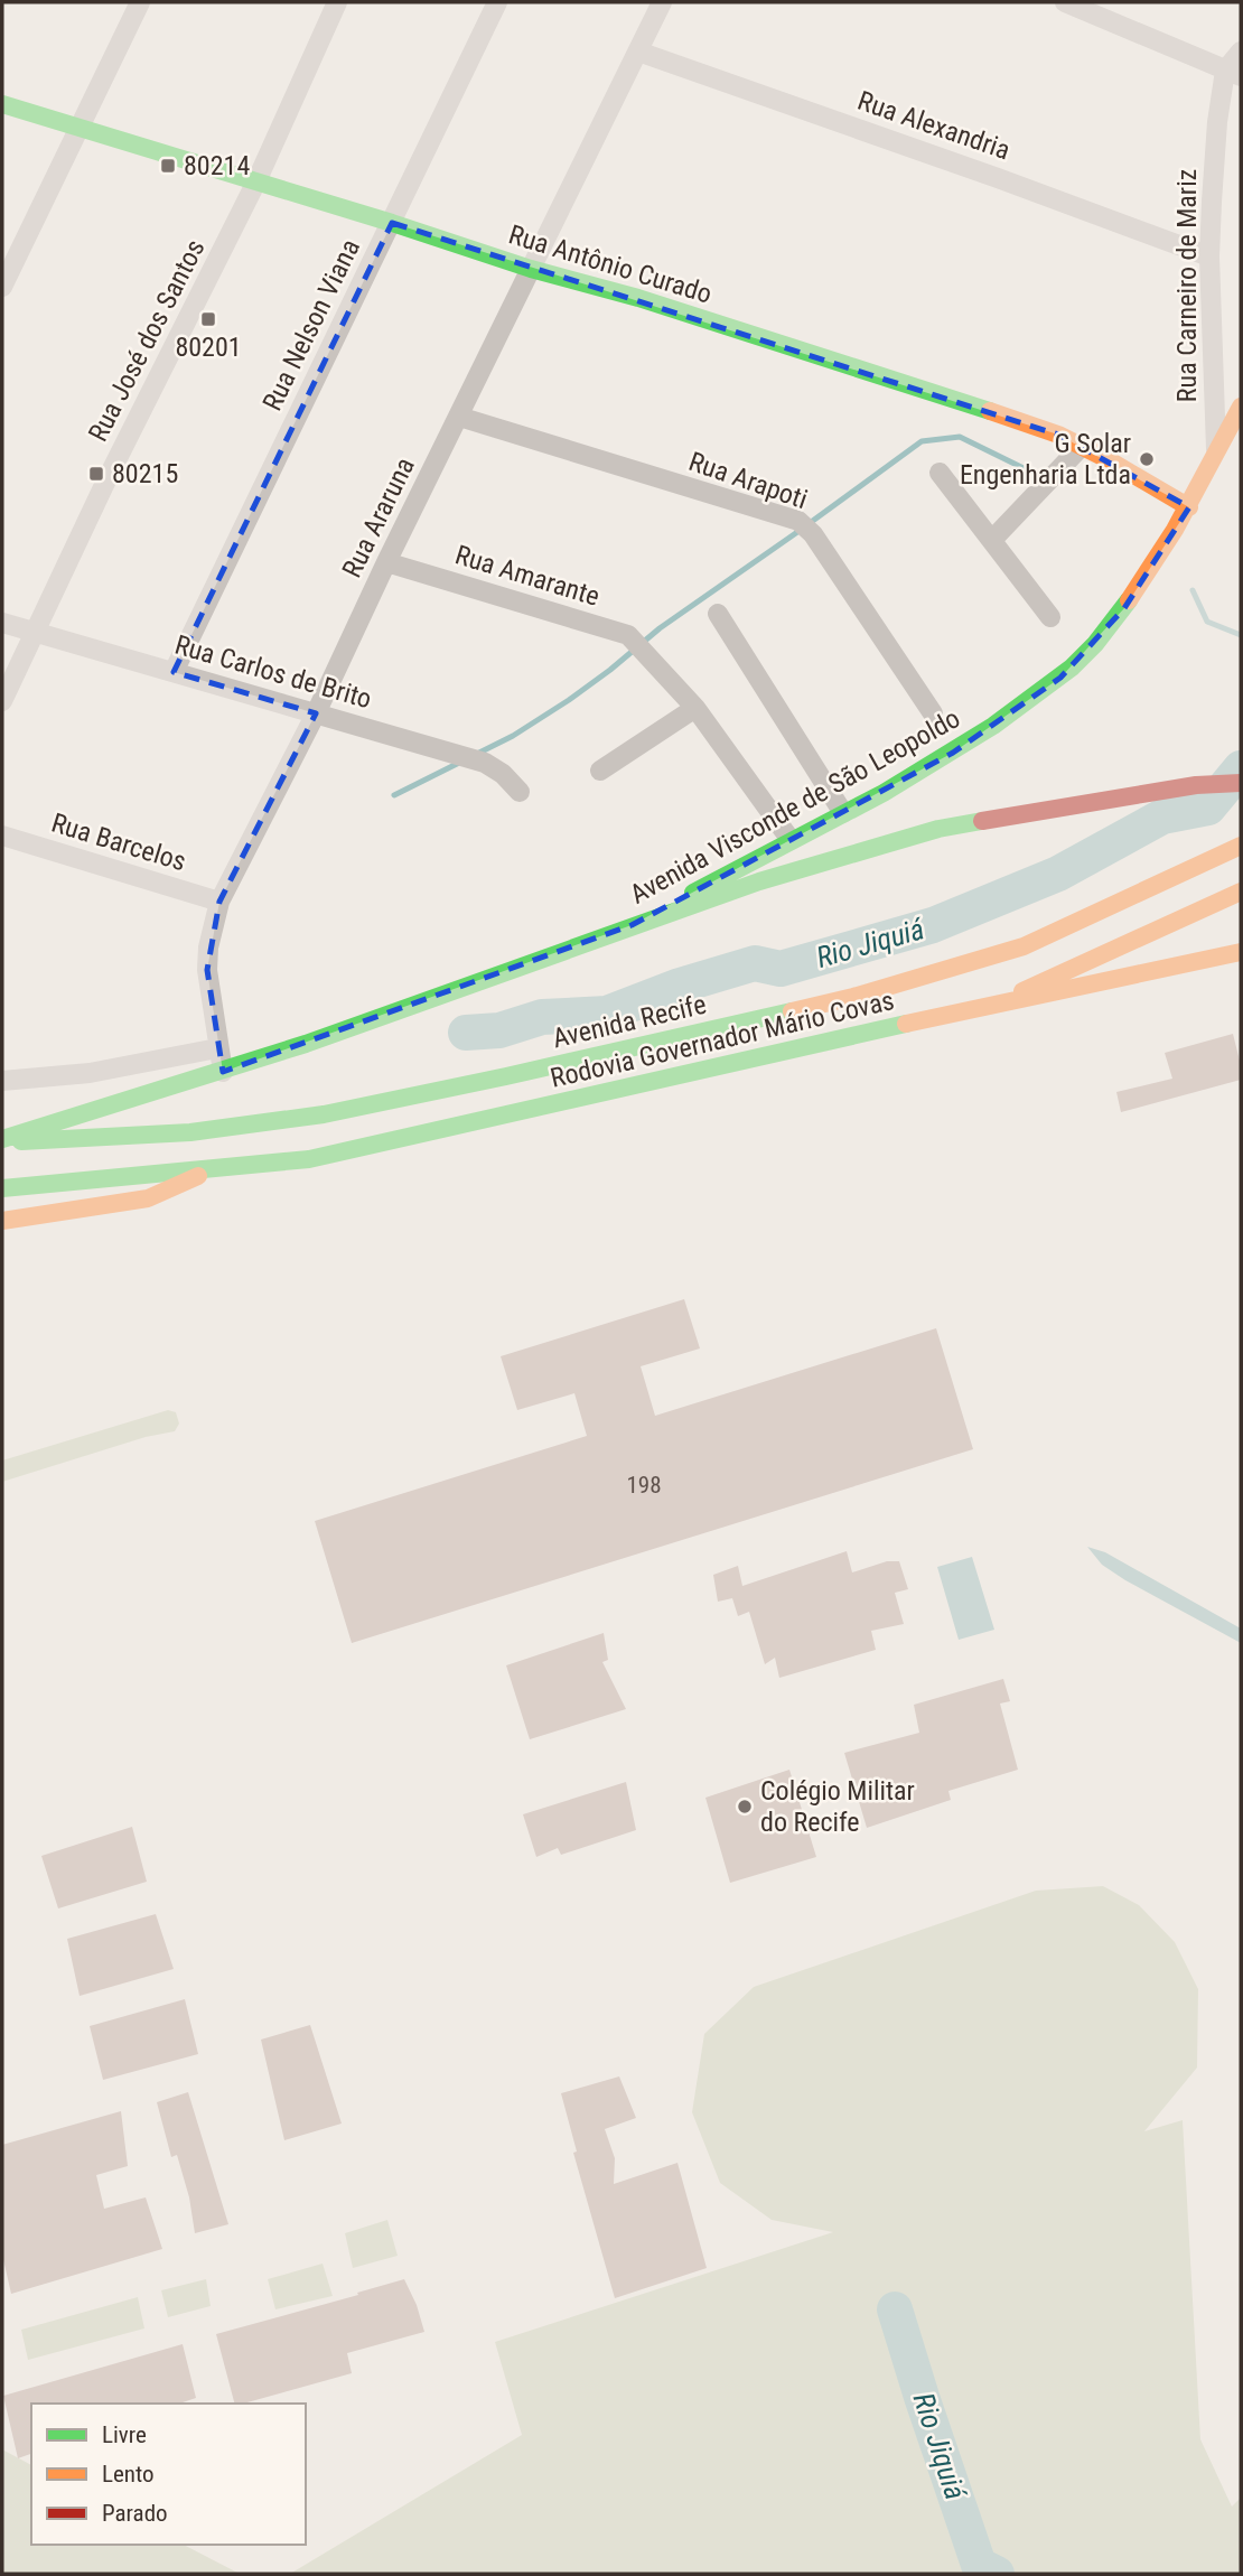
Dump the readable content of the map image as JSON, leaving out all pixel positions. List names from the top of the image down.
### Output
{
  "streets": {
    "main road": [
      "Rua Antônio Curado",
      "Avenida Visconde de São Leopoldo",
      "Avenida Recife",
      "Rodovia Governador Mário Covas"
    ],
    "street": [
      "Rua Alexandria",
      "Rua Carneiro de Mariz",
      "Rua Nelson Viana",
      "Rua José dos Santos",
      "Rua Arapoti",
      "Rua Araruna",
      "Rua Amarante",
      "Rua Carlos de Brito",
      "Rua Barcelos"
    ]
  },
  "crossings": [
    ["Rua Alexandria", "Rua Carneiro de Mariz"],
    ["Rua Alexandria", "Rua Araruna"],
    ["Rua Antônio Curado", "Rua Nelson Viana"],
    ["Rua Antônio Curado", "Rua José dos Santos"],
    ["Rua Antônio Curado", "Rua Araruna"],
    ["Rua Antônio Curado", "Avenida Visconde de São Leopoldo"],
    ["Rua Carneiro de Mariz", "Avenida Visconde de São Leopoldo"],
    ["Rua Nelson Viana", "Rua Carlos de Brito"],
    ["Rua José dos Santos", "Rua Carlos de Brito"],
    ["Rua Arapoti", "Rua Araruna"],
    ["Rua Araruna", "Rua Amarante"],
    ["Rua Araruna", "Rua Carlos de Brito"],
    ["Rua Araruna", "Avenida Visconde de São Leopoldo"],
    ["Rua Araruna", "Rua Barcelos"],
    ["Rua Amarante", "Avenida Visconde de São Leopoldo"],
    ["Avenida Visconde de São Leopoldo", "Avenida Recife"]
  ],
  "water": ["Rio Jiquiá"],
  "places": {
    "transit": ["80214", "80201", "80215"],
    "other": ["G Solar Engenharia Ltda", "Colégio Militar do Recife"]
  },
  "house_numbers": ["198"],
  "legend": ["Livre", "Lento", "Parado"]
}
